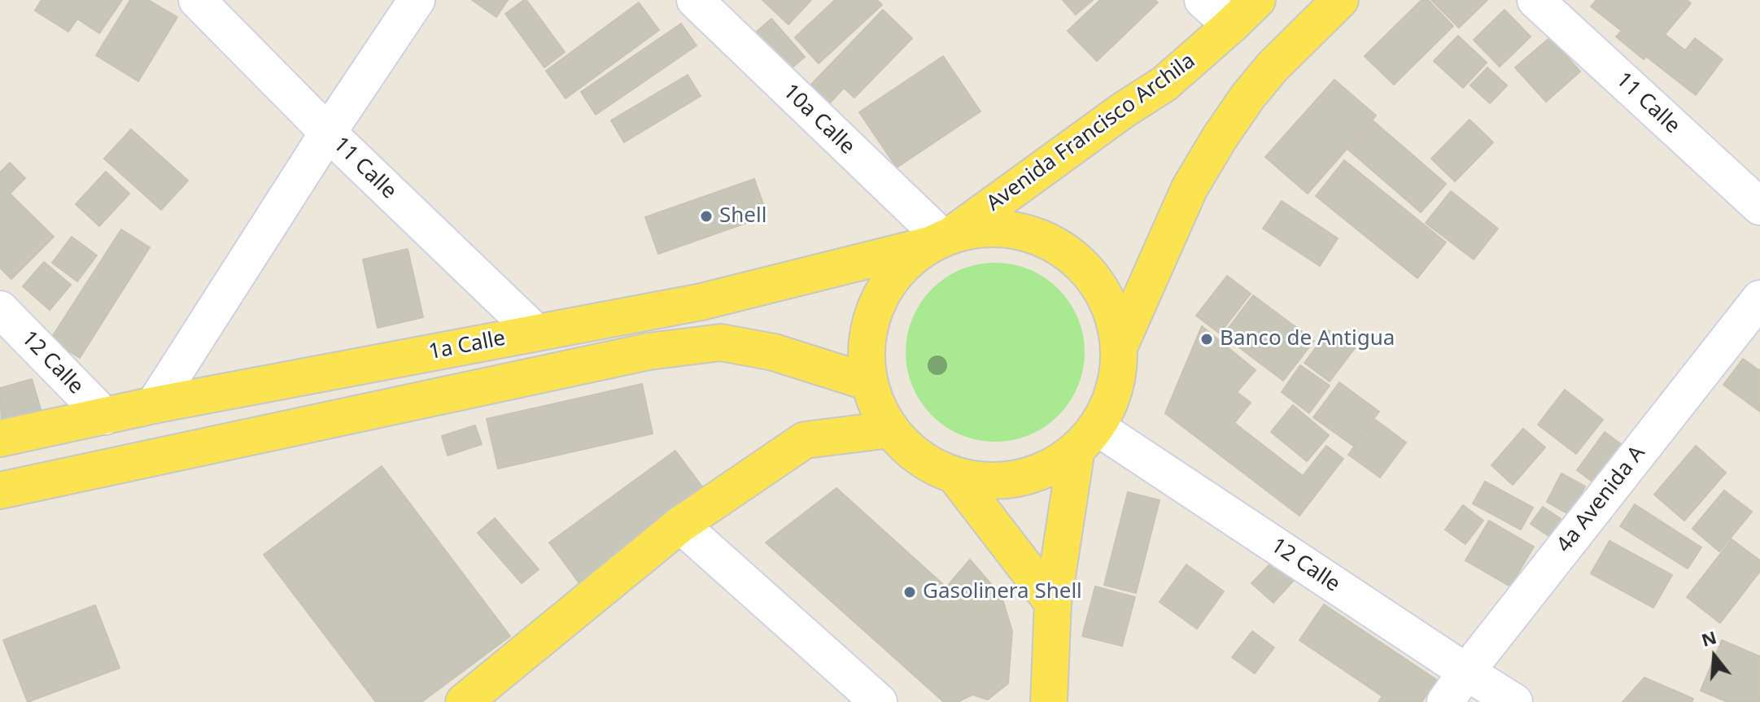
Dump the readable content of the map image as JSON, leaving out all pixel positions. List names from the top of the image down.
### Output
{
  "streets": {
    "main road": ["Avenida Francisco Archila", "1a Calle"],
    "street": [
      "11 Calle",
      "10a Calle",
      "12 Calle",
      "4a Avenida A"
    ]
  },
  "crossings": [
    ["11 Calle", "1a Calle"],
    ["10a Calle", "Avenida Francisco Archila"],
    ["10a Calle", "1a Calle"],
    ["Avenida Francisco Archila", "1a Calle"],
    ["1a Calle", "12 Calle"],
    ["12 Calle", "4a Avenida A"]
  ],
  "places": ["Shell", "Banco de Antigua", "Gasolinera Shell"],
  "north": "top"
}
